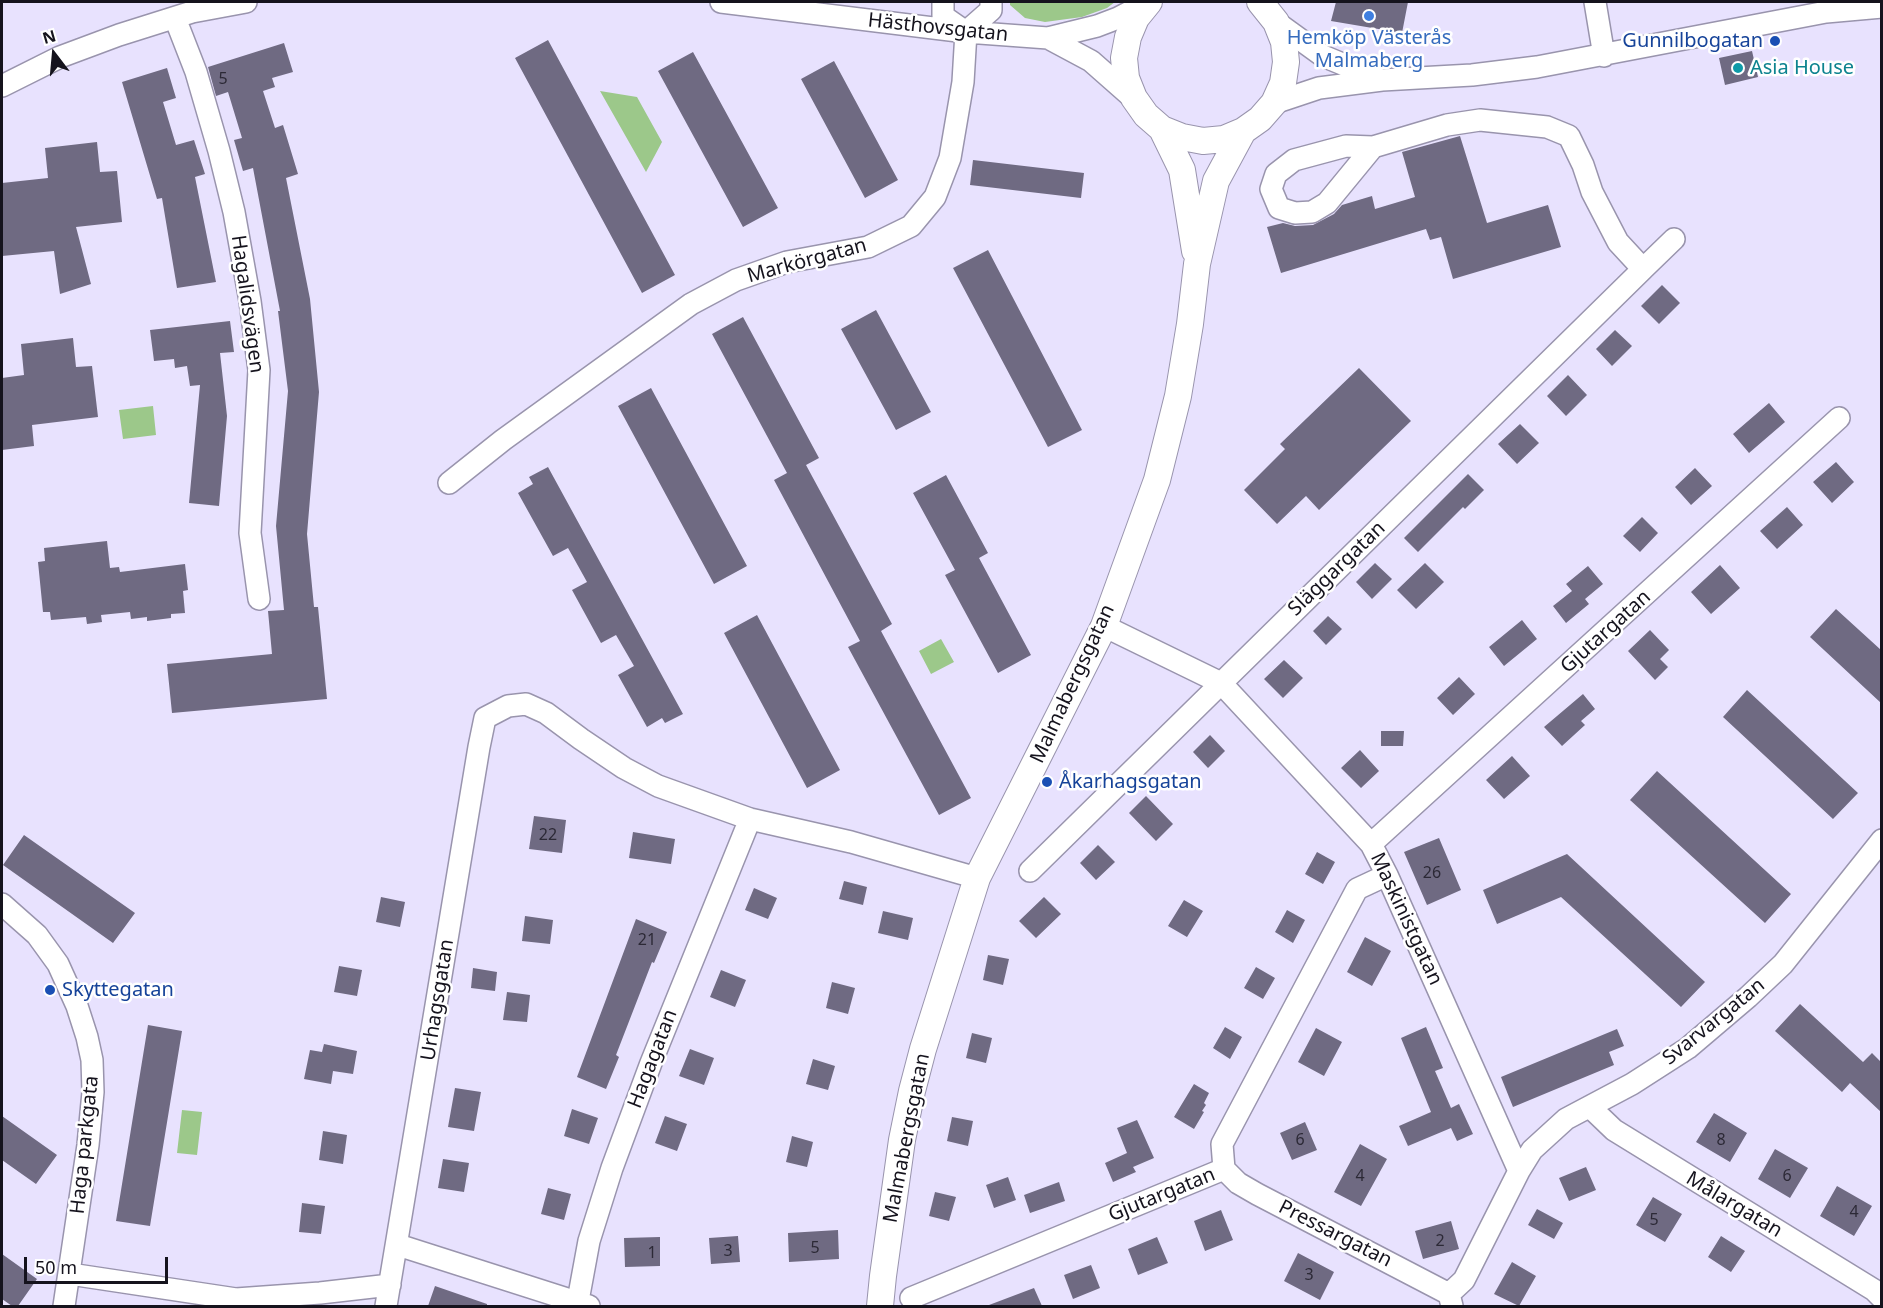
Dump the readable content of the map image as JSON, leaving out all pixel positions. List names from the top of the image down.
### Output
{
  "streets": {
    "main road": ["Malmabergsgatan"],
    "street": [
      "Hästhovsgatan",
      "Markörgatan",
      "Hagalidsvägen",
      "Släggargatan",
      "Gjutargatan",
      "Maskinistgatan",
      "Urhagsgatan",
      "Svarvargatan",
      "Hagagatan",
      "Haga parkgata",
      "Målargatan",
      "Pressargatan"
    ]
  },
  "crossings": [
    ["Hästhovsgatan", "Markörgatan"],
    ["Släggargatan", "Maskinistgatan"],
    ["Gjutargatan", "Maskinistgatan"],
    ["Gjutargatan", "Pressargatan"],
    ["Malmabergsgatan", "Maskinistgatan"],
    ["Maskinistgatan", "Svarvargatan"],
    ["Urhagsgatan", "Hagagatan"],
    ["Svarvargatan", "Målargatan"]
  ],
  "places": [
    "Hemköp Västerås Malmaberg",
    "Gunnilbogatan",
    "Asia House",
    "Åkarhagsgatan",
    "Skyttegatan"
  ],
  "house_numbers": [
    "5",
    "22",
    "26",
    "21",
    "6",
    "8",
    "4",
    "6",
    "4",
    "5",
    "2",
    "5",
    "3",
    "1",
    "3"
  ],
  "scale_bar": "50 m",
  "north": "top"
}
